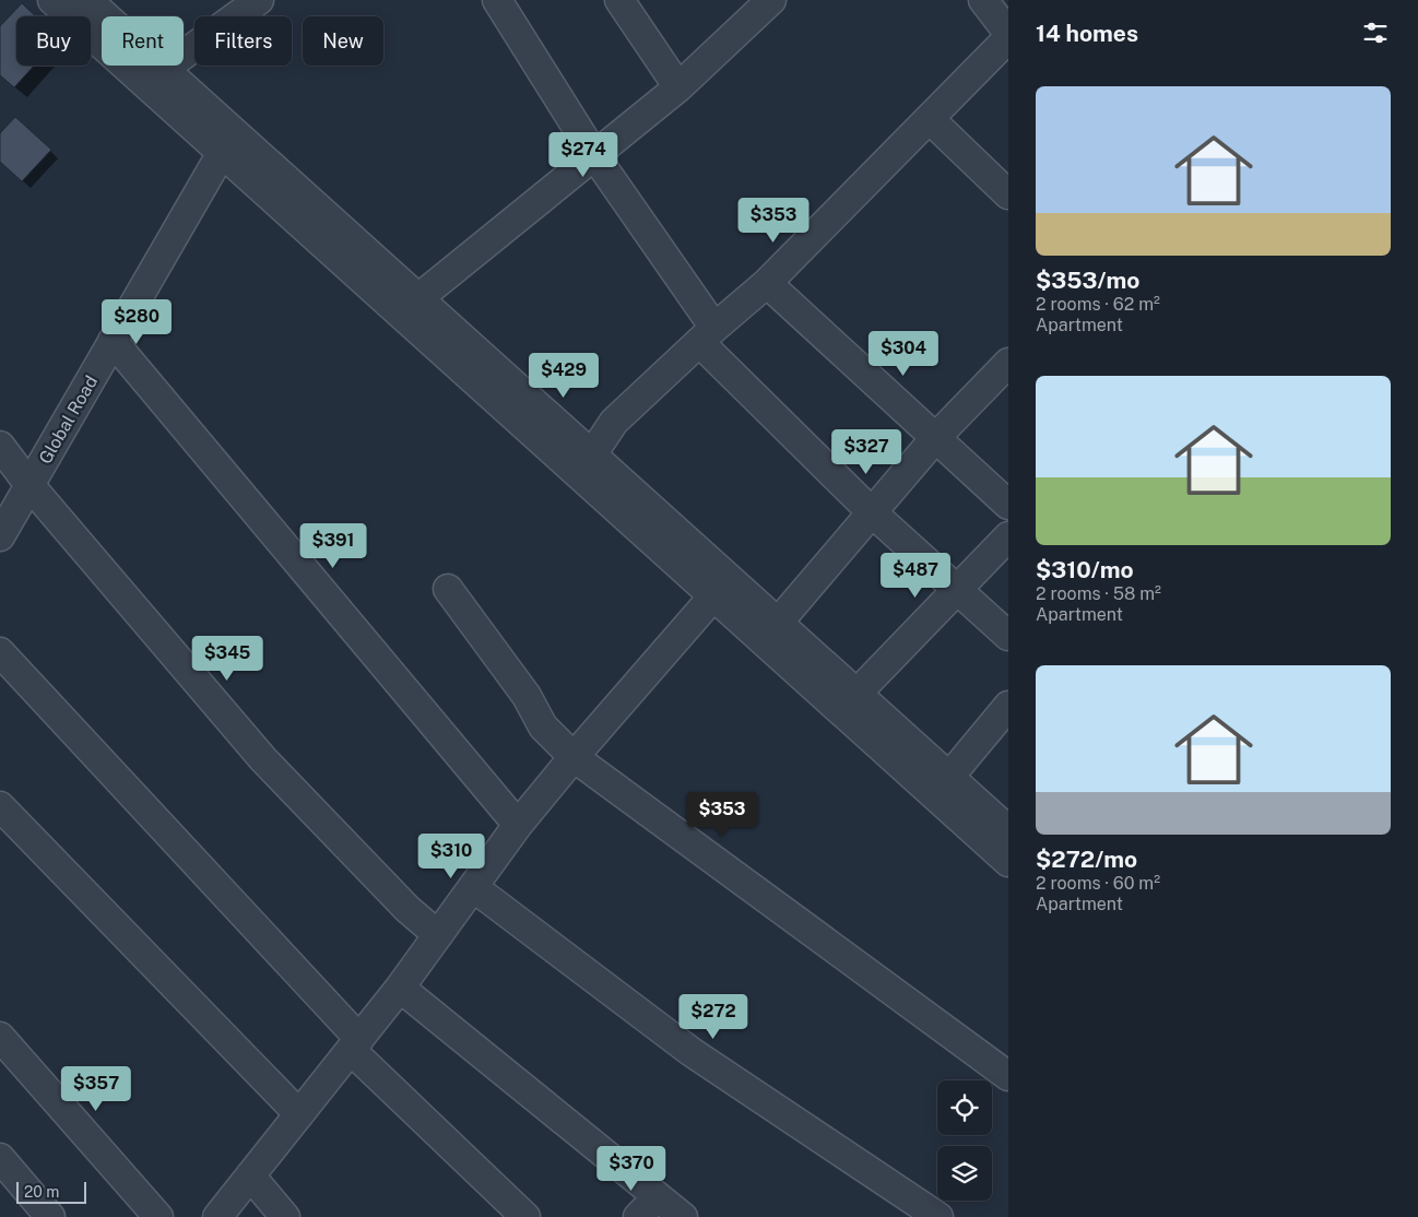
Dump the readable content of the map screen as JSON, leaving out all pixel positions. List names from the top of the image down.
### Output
{
  "streets": {
    "street": ["Global Road"]
  },
  "scale_bar": "20 m",
  "page": {
    "heading": "14 homes",
    "chip": [
      "Buy",
      "Rent",
      "Filters",
      "New"
    ],
    "list": [
      {
        "name": "$353/mo",
        "note": "2 rooms · 62 m² · Apartment"
      },
      {
        "name": "$310/mo",
        "note": "2 rooms · 58 m² · Apartment"
      },
      {
        "name": "$272/mo",
        "note": "2 rooms · 60 m² · Apartment"
      }
    ],
    "price": [
      "$274",
      "$353",
      "$280",
      "$304",
      "$429",
      "$327",
      "$391",
      "$487",
      "$345",
      "$353",
      "$310",
      "$272",
      "$357",
      "$370"
    ],
    "scale": "20 m"
  }
}
